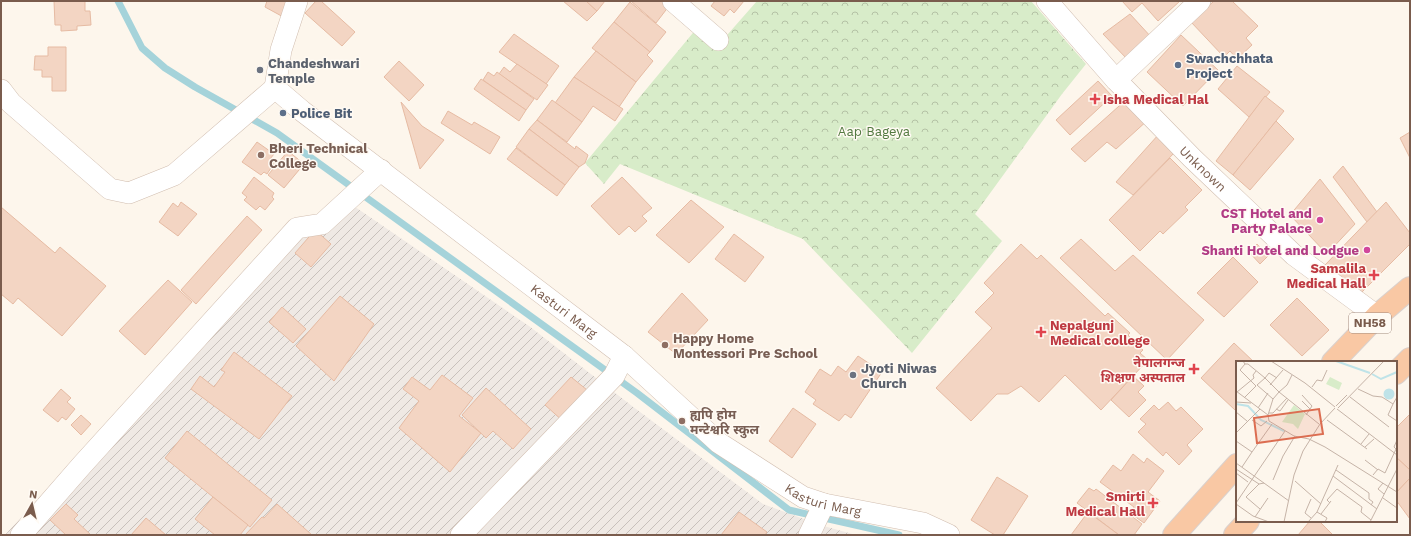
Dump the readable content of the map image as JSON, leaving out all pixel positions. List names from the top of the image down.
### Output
{
  "streets": {
    "highway": ["NH58"],
    "street": ["Unknown", "Kasturi Marg"]
  },
  "crossings": [
    ["Unknown", "NH58"]
  ],
  "parks": ["Aap Bageya"],
  "places": {
    "other": [
      "Swachchhata Project",
      "Chandeshwari Temple",
      "Police Bit",
      "Bheri Technical College",
      "CST Hotel and Party Palace",
      "Shanti Hotel and Lodgue",
      "Happy Home Montessori Pre School",
      "Jyoti Niwas Church",
      "ह्यपि हाेम मन्टेश्वरि स्कुल"
    ],
    "health": [
      "Isha Medical Hal",
      "Samalila Medical Hall",
      "Nepalgunj Medical college",
      "नेपालगन्ज शिक्षण अस्पताल",
      "Smirti Medical Hall"
    ]
  },
  "north": "top"
}
